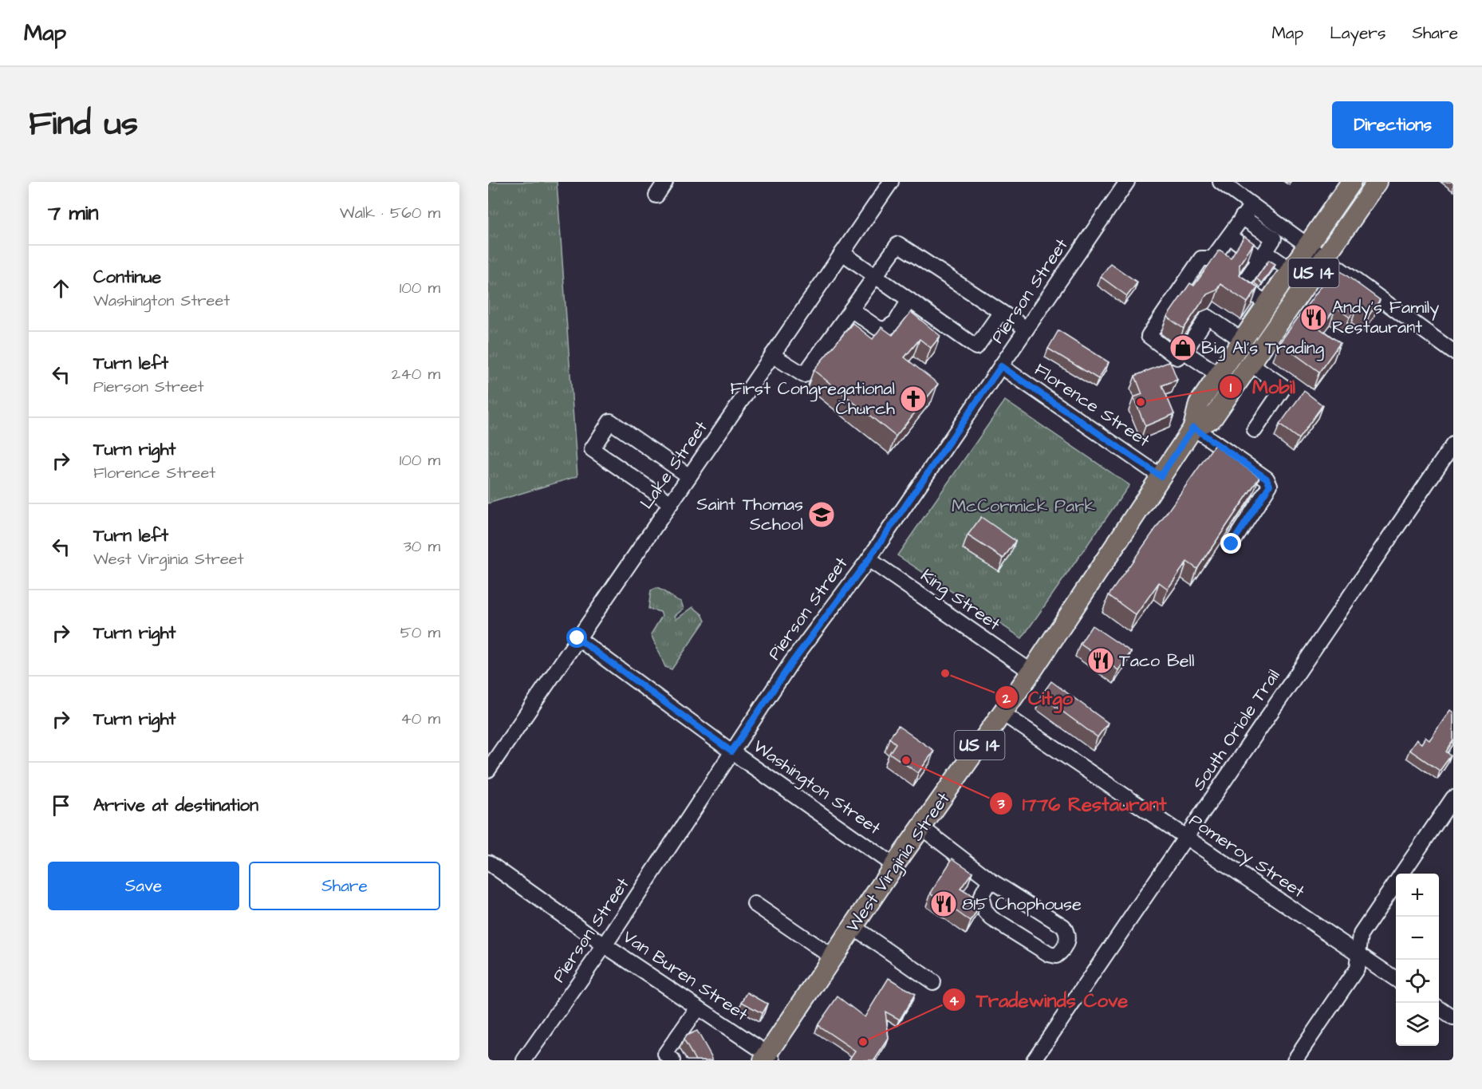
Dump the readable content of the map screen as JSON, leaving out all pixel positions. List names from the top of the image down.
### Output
{
  "streets": {
    "main road": ["US 14", "West Virginia Street"],
    "street": [
      "Pierson Street",
      "Florence Street",
      "Lake Street",
      "King Street",
      "South Oriole Trail",
      "Washington Street",
      "Pomeroy Street",
      "Van Buren Street"
    ]
  },
  "crossings": [
    ["Pierson Street", "Florence Street"],
    ["Pierson Street", "King Street"],
    ["Pierson Street", "Washington Street"],
    ["Pierson Street", "Van Buren Street"],
    ["Florence Street", "West Virginia Street"],
    ["Lake Street", "Washington Street"],
    ["King Street", "West Virginia Street"],
    ["South Oriole Trail", "Pomeroy Street"],
    ["Washington Street", "West Virginia Street"],
    ["Pomeroy Street", "West Virginia Street"],
    ["West Virginia Street", "Van Buren Street"]
  ],
  "parks": ["McCormick Park"],
  "places": {
    "restaurant": ["Andy's Family Restaurant", "Taco Bell", "815 Chophouse"],
    "shop": ["Big Al's Trading"],
    "church": ["First Congregational Church"],
    "other": [
      "Mobil",
      "Citgo",
      "1776 Restaurant",
      "Tradewinds Cove"
    ],
    "school or university": ["Saint Thomas School"]
  },
  "page": {
    "header": "Map",
    "nav": ["Map", "Layers", "Share"],
    "title": "Find us",
    "buttons": [
      "Directions",
      ["Save", "Share"]
    ],
    "heading": ["7 min", "Walk · 560 m"],
    "list": [
      ["Continue", "Washington Street", "100 m"],
      ["Turn left", "Pierson Street", "240 m"],
      ["Turn right", "Florence Street", "100 m"],
      ["Turn left", "West Virginia Street", "30 m"],
      ["Turn right", "50 m"],
      ["Turn right", "40 m"],
      "Arrive at destination"
    ],
    "map_buttons": ["+", "−"]
  }
}
